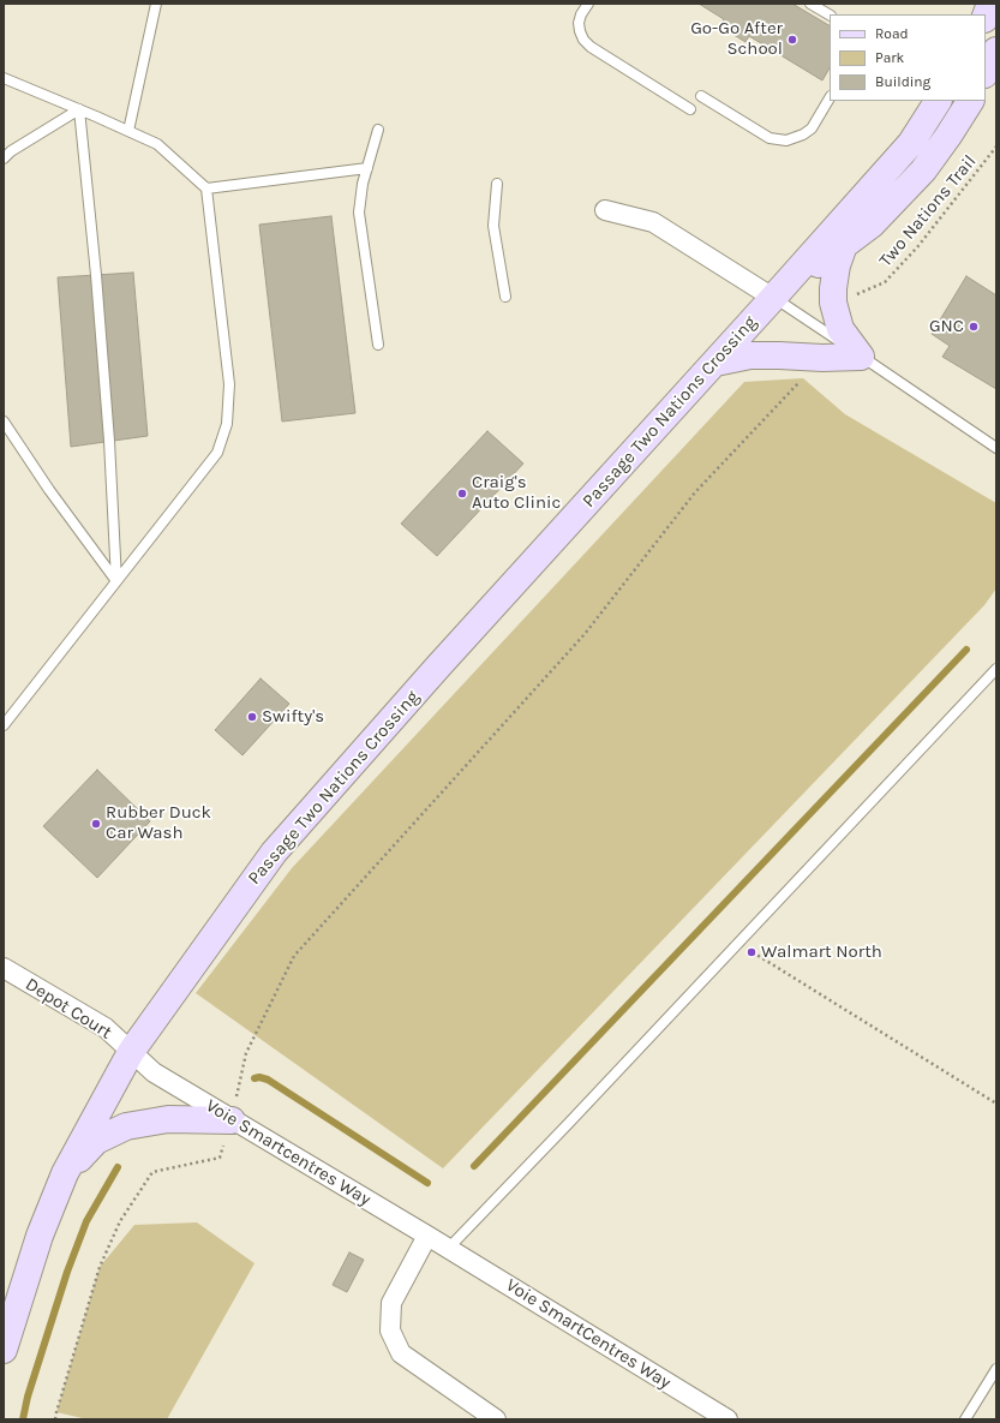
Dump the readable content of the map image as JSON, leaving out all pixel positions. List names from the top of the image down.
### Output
{
  "streets": {
    "main road": ["Passage Two Nations Crossing"],
    "street": ["Depot Court", "Voie Smartcentres Way", "Voie SmartCentres Way"],
    "path": ["Two Nations Trail"]
  },
  "crossings": [
    ["Passage Two Nations Crossing", "Depot Court"],
    ["Passage Two Nations Crossing", "Voie Smartcentres Way"],
    ["Depot Court", "Voie Smartcentres Way"],
    ["Voie Smartcentres Way", "Voie SmartCentres Way"]
  ],
  "places": [
    "Go-Go After School",
    "GNC",
    "Craig's Auto Clinic",
    "Swifty's",
    "Rubber Duck Car Wash",
    "Walmart North"
  ],
  "legend": ["Road", "Park", "Building"]
}
